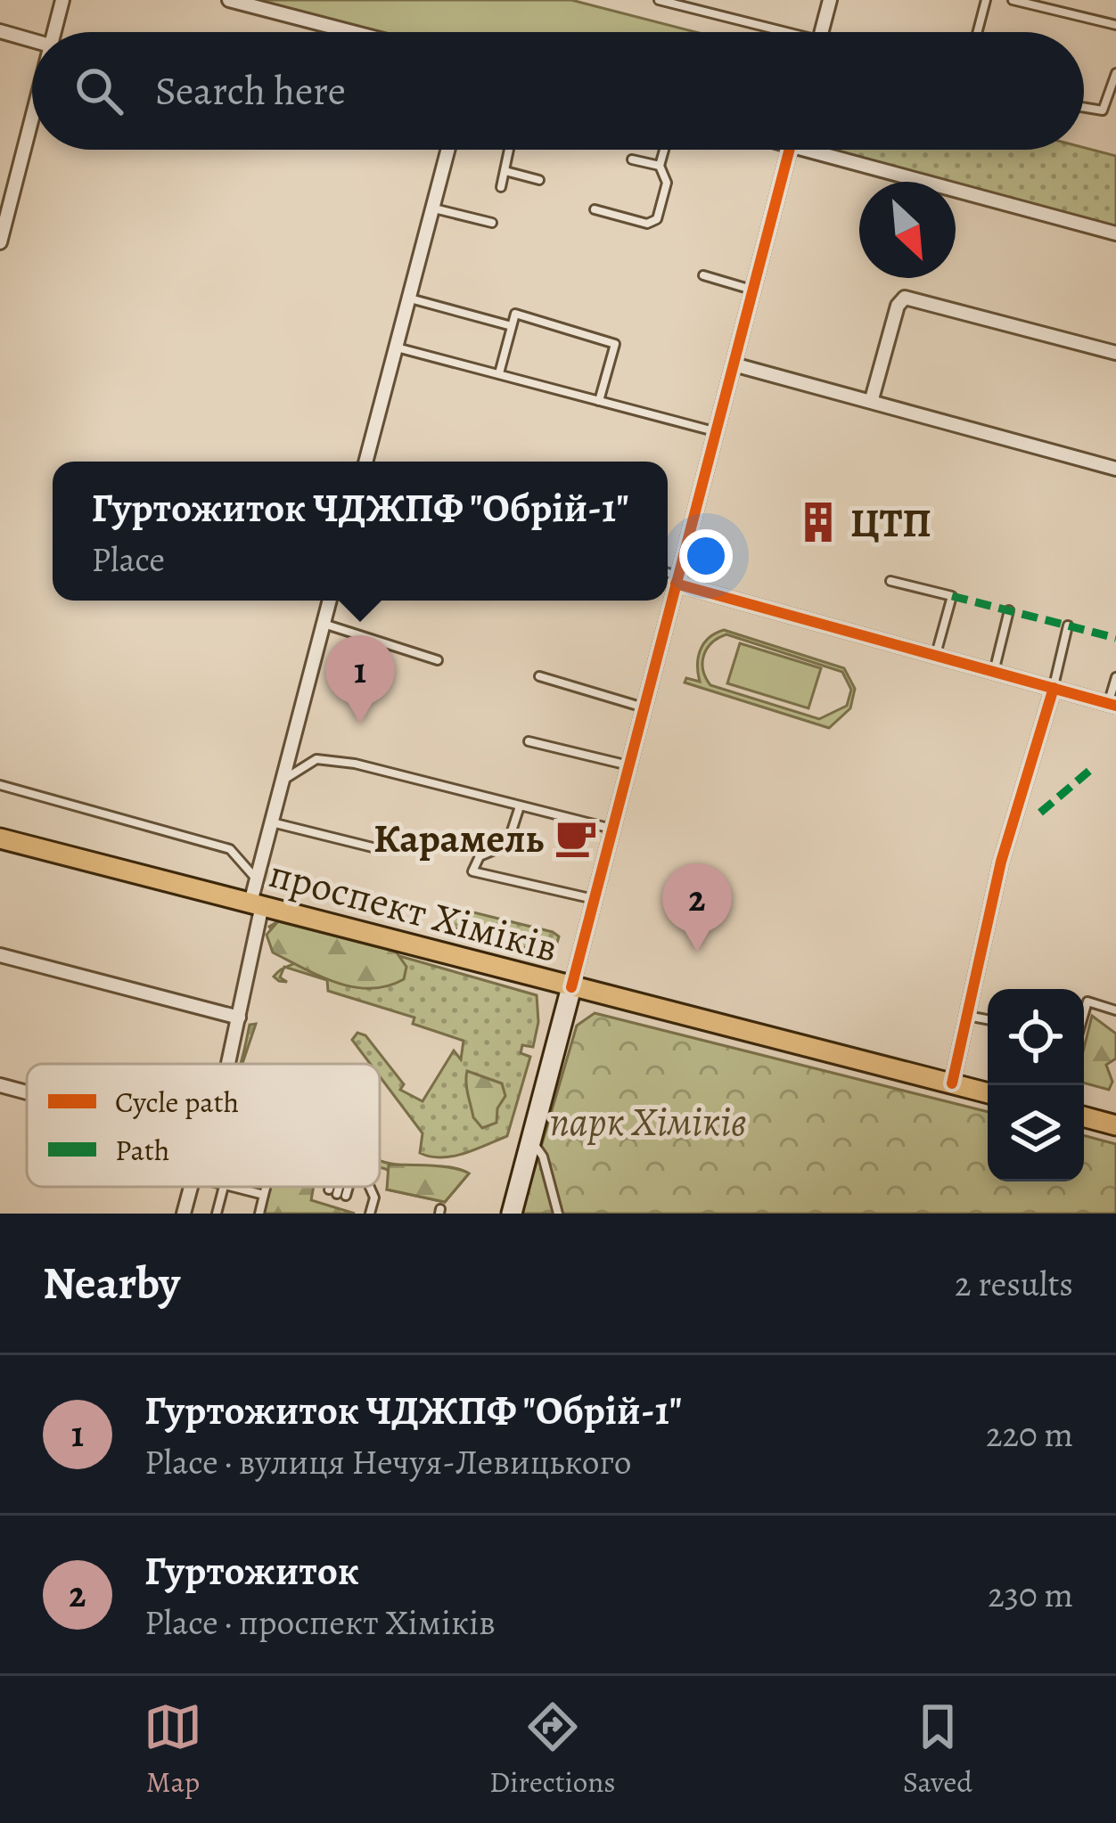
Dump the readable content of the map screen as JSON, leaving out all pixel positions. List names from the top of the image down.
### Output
{
  "streets": {
    "main road": ["проспект Хіміків"]
  },
  "parks": ["парк Хіміків"],
  "places": {
    "building": ["ЦТП"],
    "cafe": ["Карамель"]
  },
  "legend": ["Cycle path", "Path"],
  "north": "bottom right",
  "page": {
    "search": "Search here",
    "popup": ["Гуртожиток ЧДЖПФ \"Обрій-1\"", "Place"],
    "pins": ["1", "2"],
    "heading": ["Nearby", "2 results"],
    "list": [
      {
        "mark": "1",
        "name": "Гуртожиток ЧДЖПФ \"Обрій-1\"",
        "note": "Place · вулиця Нечуя-Левицького",
        "value": "220 m"
      },
      {
        "mark": "2",
        "name": "Гуртожиток",
        "note": "Place · проспект Хіміків",
        "value": "230 m"
      }
    ],
    "nav": ["Map", "Directions", "Saved"]
  }
}
